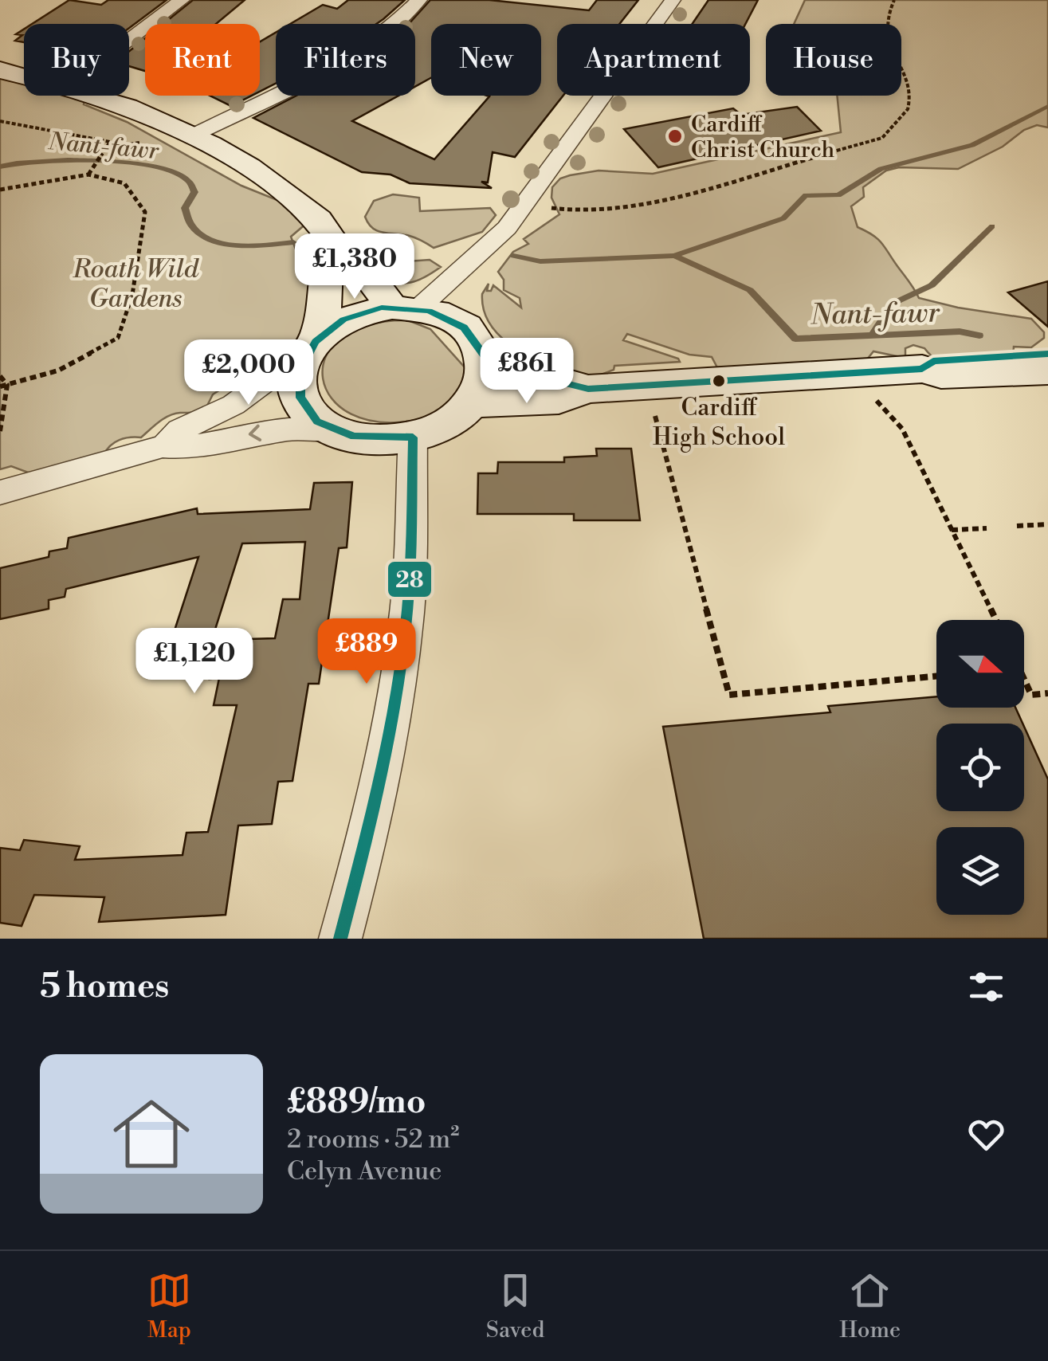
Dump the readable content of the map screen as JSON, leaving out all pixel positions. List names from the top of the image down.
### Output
{
  "water": ["Nant-fawr"],
  "parks": ["Roath Wild Gardens"],
  "places": ["Cardiff Christ Church", "Cardiff High School"],
  "lines": ["transit line 28"],
  "north": "right",
  "page": {
    "chip": [
      "Buy",
      "Rent",
      "Filters",
      "New",
      "Apartment",
      "House"
    ],
    "price": [
      "£1,380",
      "£861",
      "£2,000",
      "£889",
      "£1,120"
    ],
    "heading": "5 homes",
    "list": [
      {
        "name": "£889/mo",
        "note": "2 rooms · 52 m² · Celyn Avenue"
      }
    ],
    "tabs": ["Map", "Saved", "Home"]
  }
}
